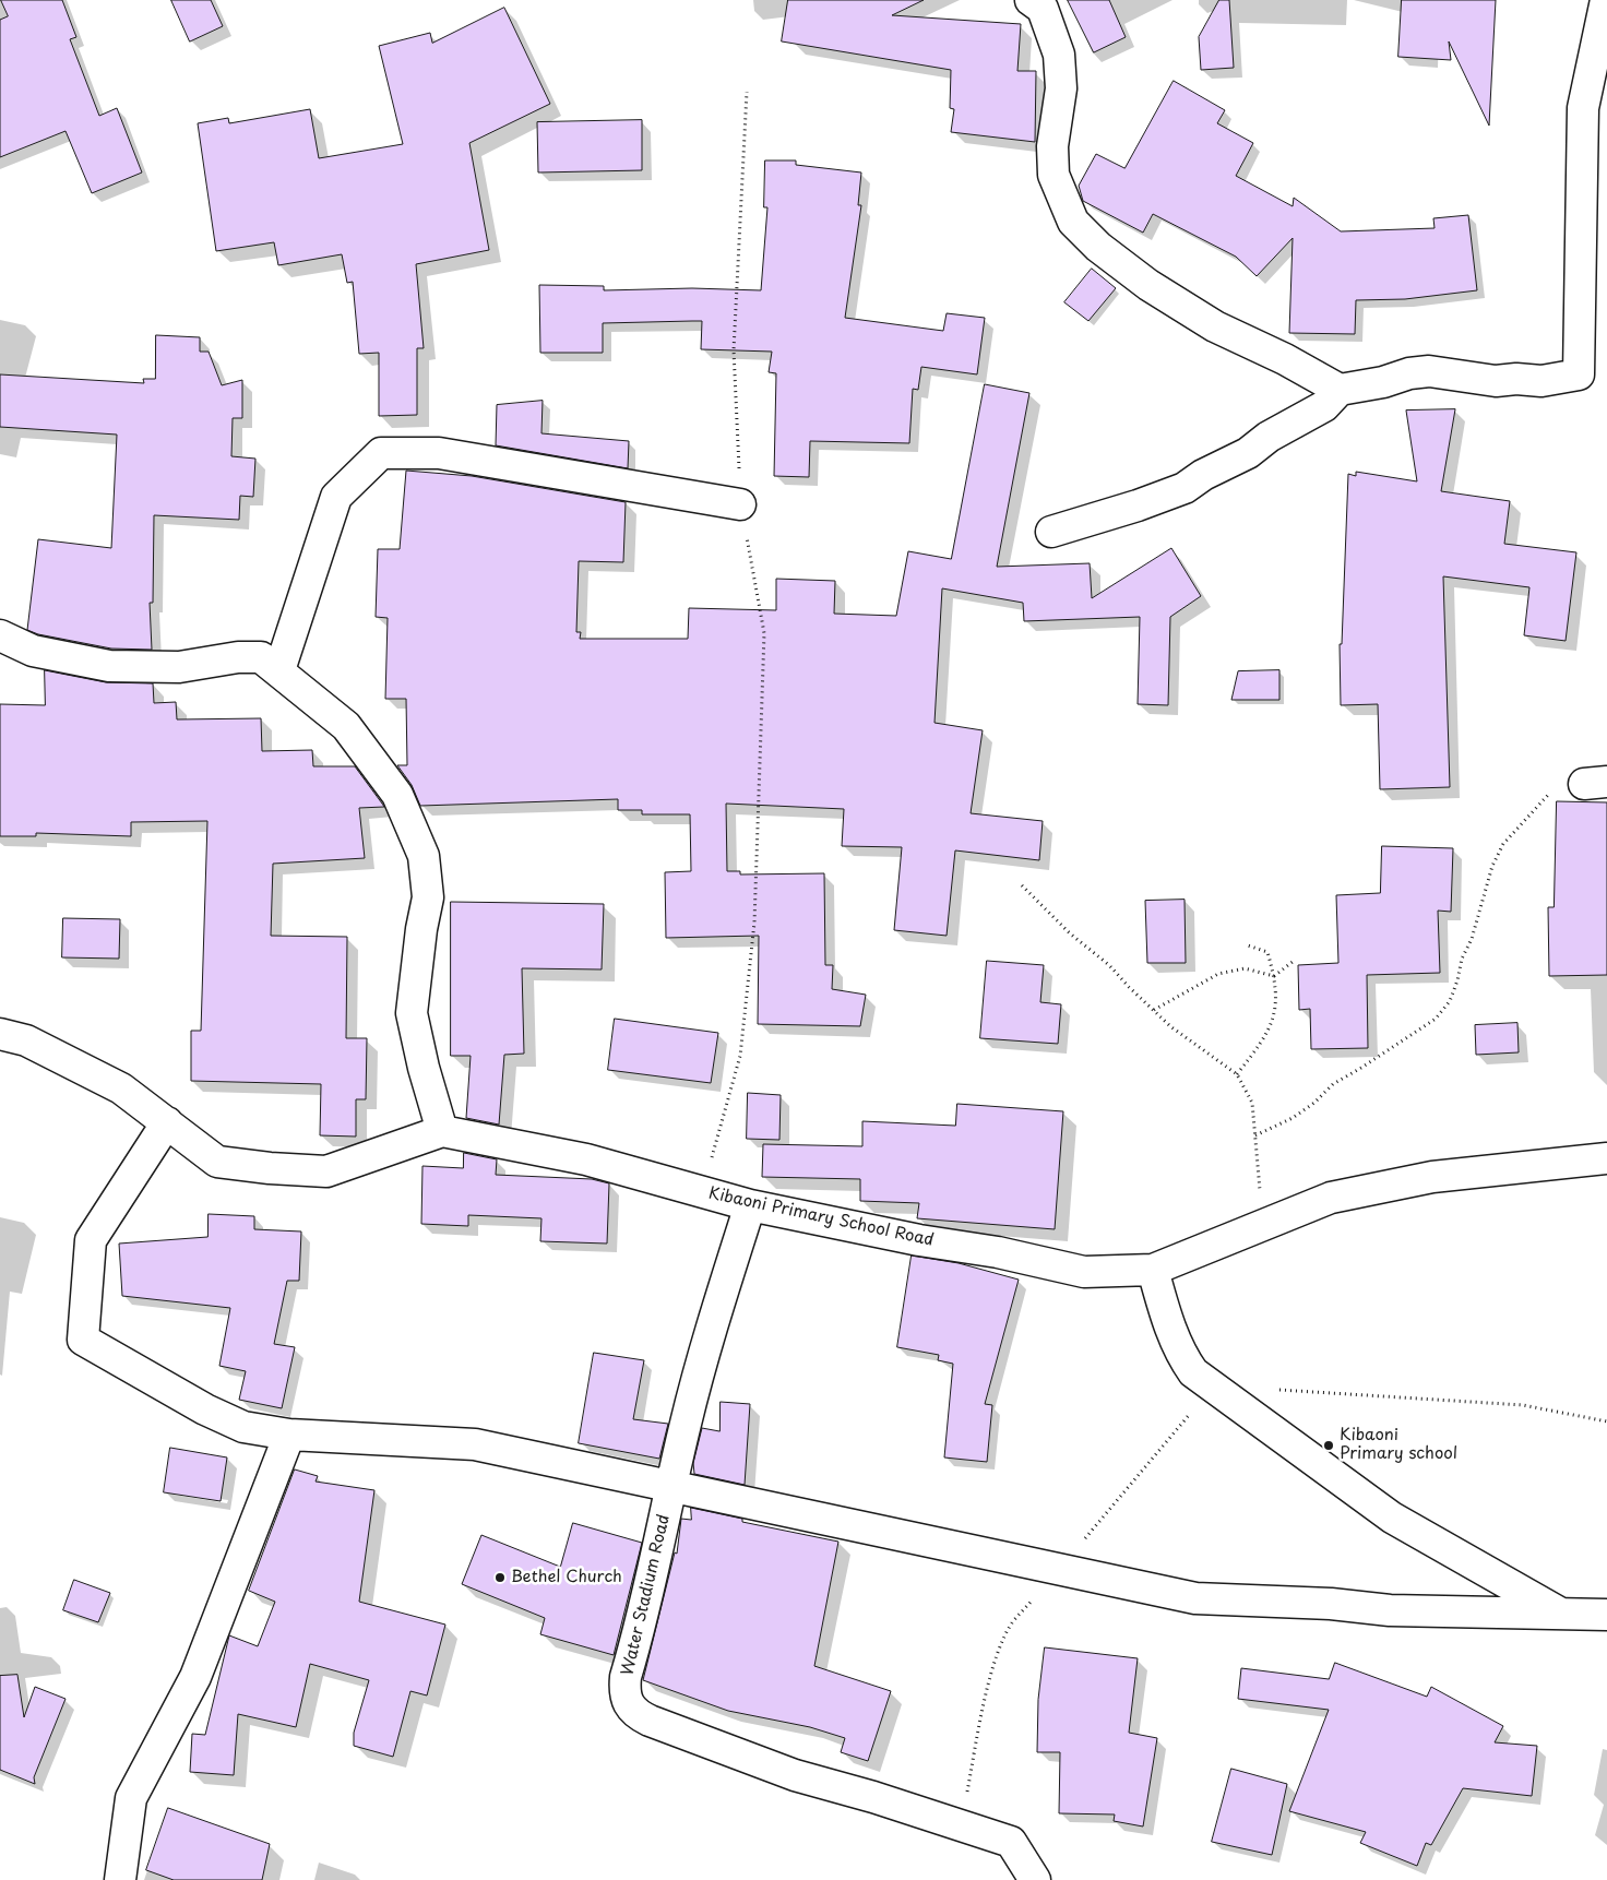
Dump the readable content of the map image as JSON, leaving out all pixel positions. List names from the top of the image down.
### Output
{
  "streets": {
    "street": ["Kibaoni Primary School Road", "Water Stadium Road"]
  },
  "crossings": [
    ["Kibaoni Primary School Road", "Water Stadium Road"]
  ],
  "places": ["Kibaoni Primary school", "Bethel Church"]
}
